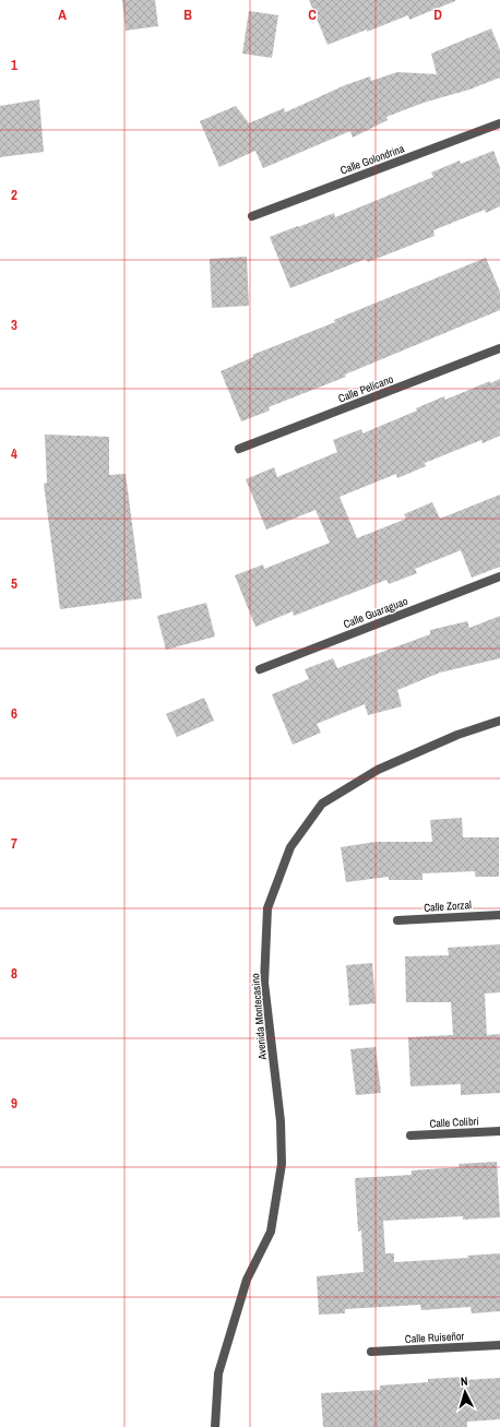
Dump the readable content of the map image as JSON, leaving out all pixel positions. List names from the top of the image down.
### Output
{
  "streets": {
    "street": [
      "Calle Golondrina",
      "Calle Pelícano",
      "Calle Guaraguao",
      "Calle Zorzal",
      "Avenida Montecasino",
      "Calle Colibrí",
      "Calle Ruiseñor"
    ]
  },
  "north": "top",
  "grid": {
    "columns": [
      "A",
      "B",
      "C",
      "D"
    ],
    "rows": [
      "1",
      "2",
      "3",
      "4",
      "5",
      "6",
      "7",
      "8",
      "9"
    ]
  }
}
